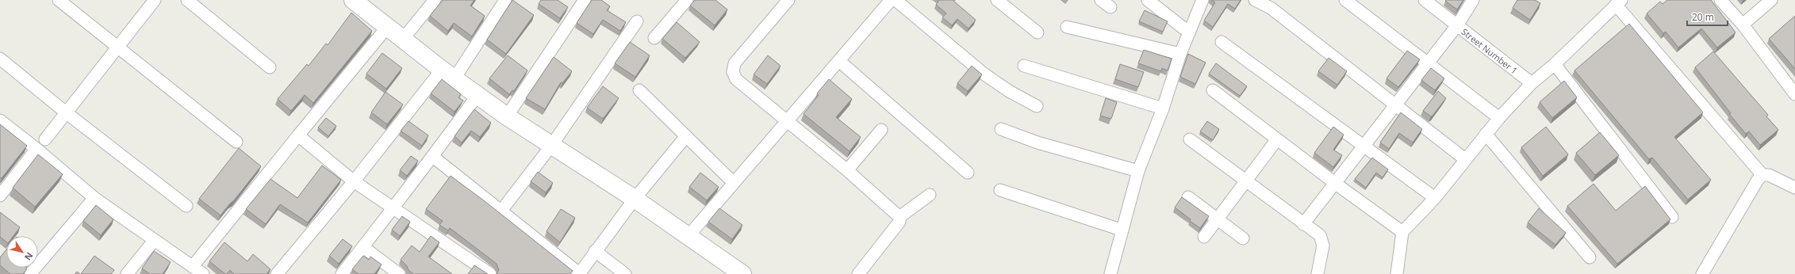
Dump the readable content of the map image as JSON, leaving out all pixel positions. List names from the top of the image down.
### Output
{
  "streets": {
    "street": ["Street Number 1"]
  },
  "scale_bar": "20 m",
  "north": "bottom right"
}
